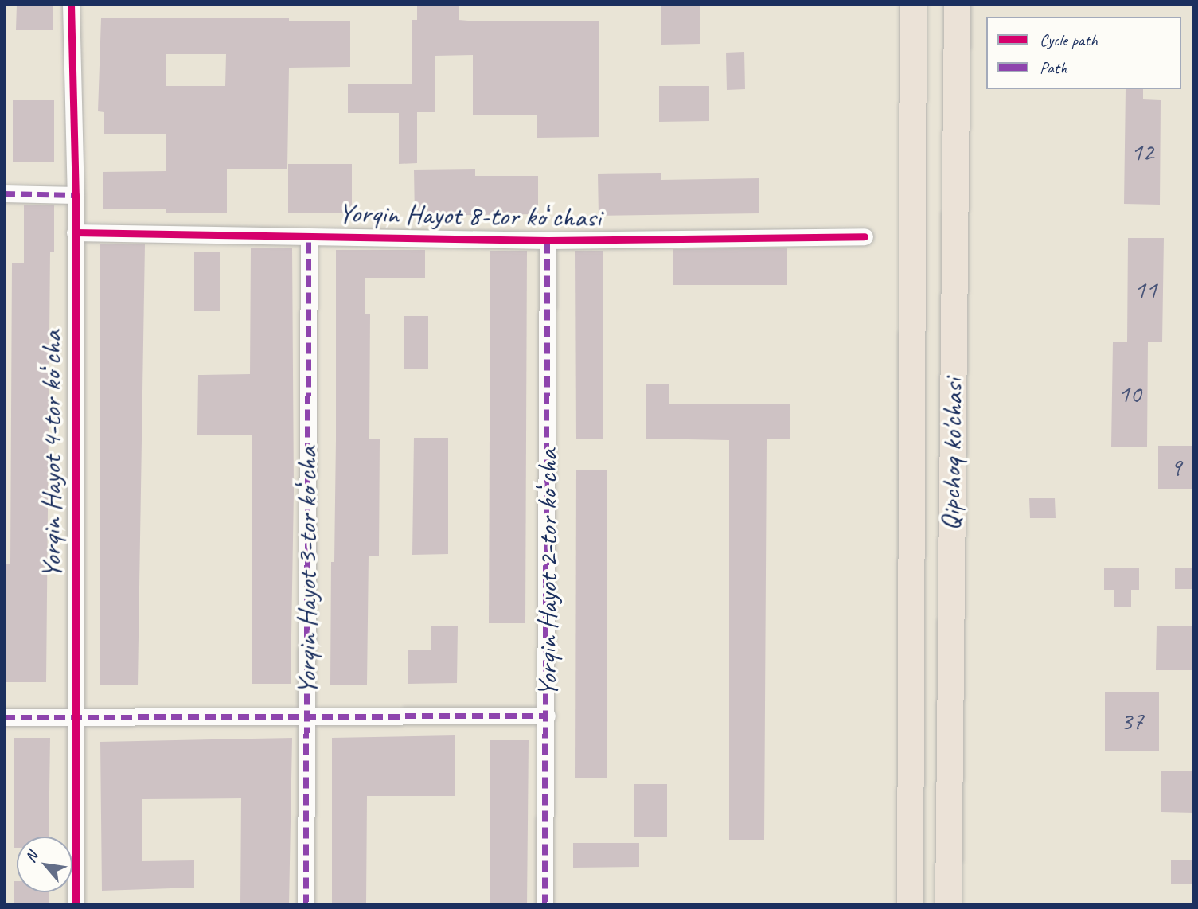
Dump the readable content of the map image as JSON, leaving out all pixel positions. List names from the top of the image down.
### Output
{
  "streets": {
    "main road": ["Qipchoq ko'chasi"],
    "street": [
      "Yorqin Hayot 8-tor koʻchasi",
      "Yorqin Hayot 4-tor koʻcha",
      "Yorqin Hayot 3-tor koʻcha",
      "Yorqin Hayot 2-tor koʻcha"
    ]
  },
  "crossings": [
    ["Yorqin Hayot 8-tor koʻchasi", "Yorqin Hayot 4-tor koʻcha"],
    ["Yorqin Hayot 8-tor koʻchasi", "Yorqin Hayot 3-tor koʻcha"],
    ["Yorqin Hayot 8-tor koʻchasi", "Yorqin Hayot 2-tor koʻcha"]
  ],
  "house_numbers": [
    "12",
    "11",
    "10",
    "9",
    "37"
  ],
  "legend": ["Cycle path", "Path"],
  "north": "top left"
}
